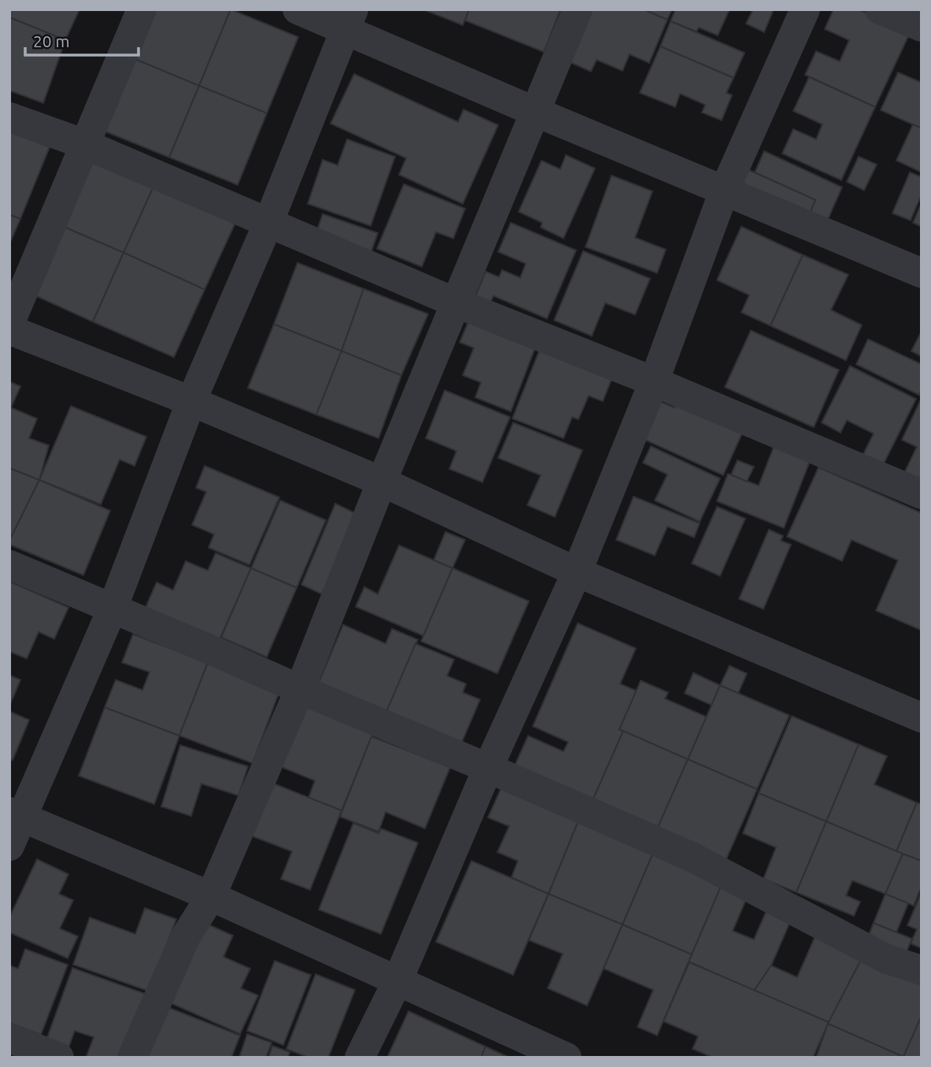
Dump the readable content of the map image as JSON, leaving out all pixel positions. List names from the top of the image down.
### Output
{
  "scale_bar": "20 m"
}
